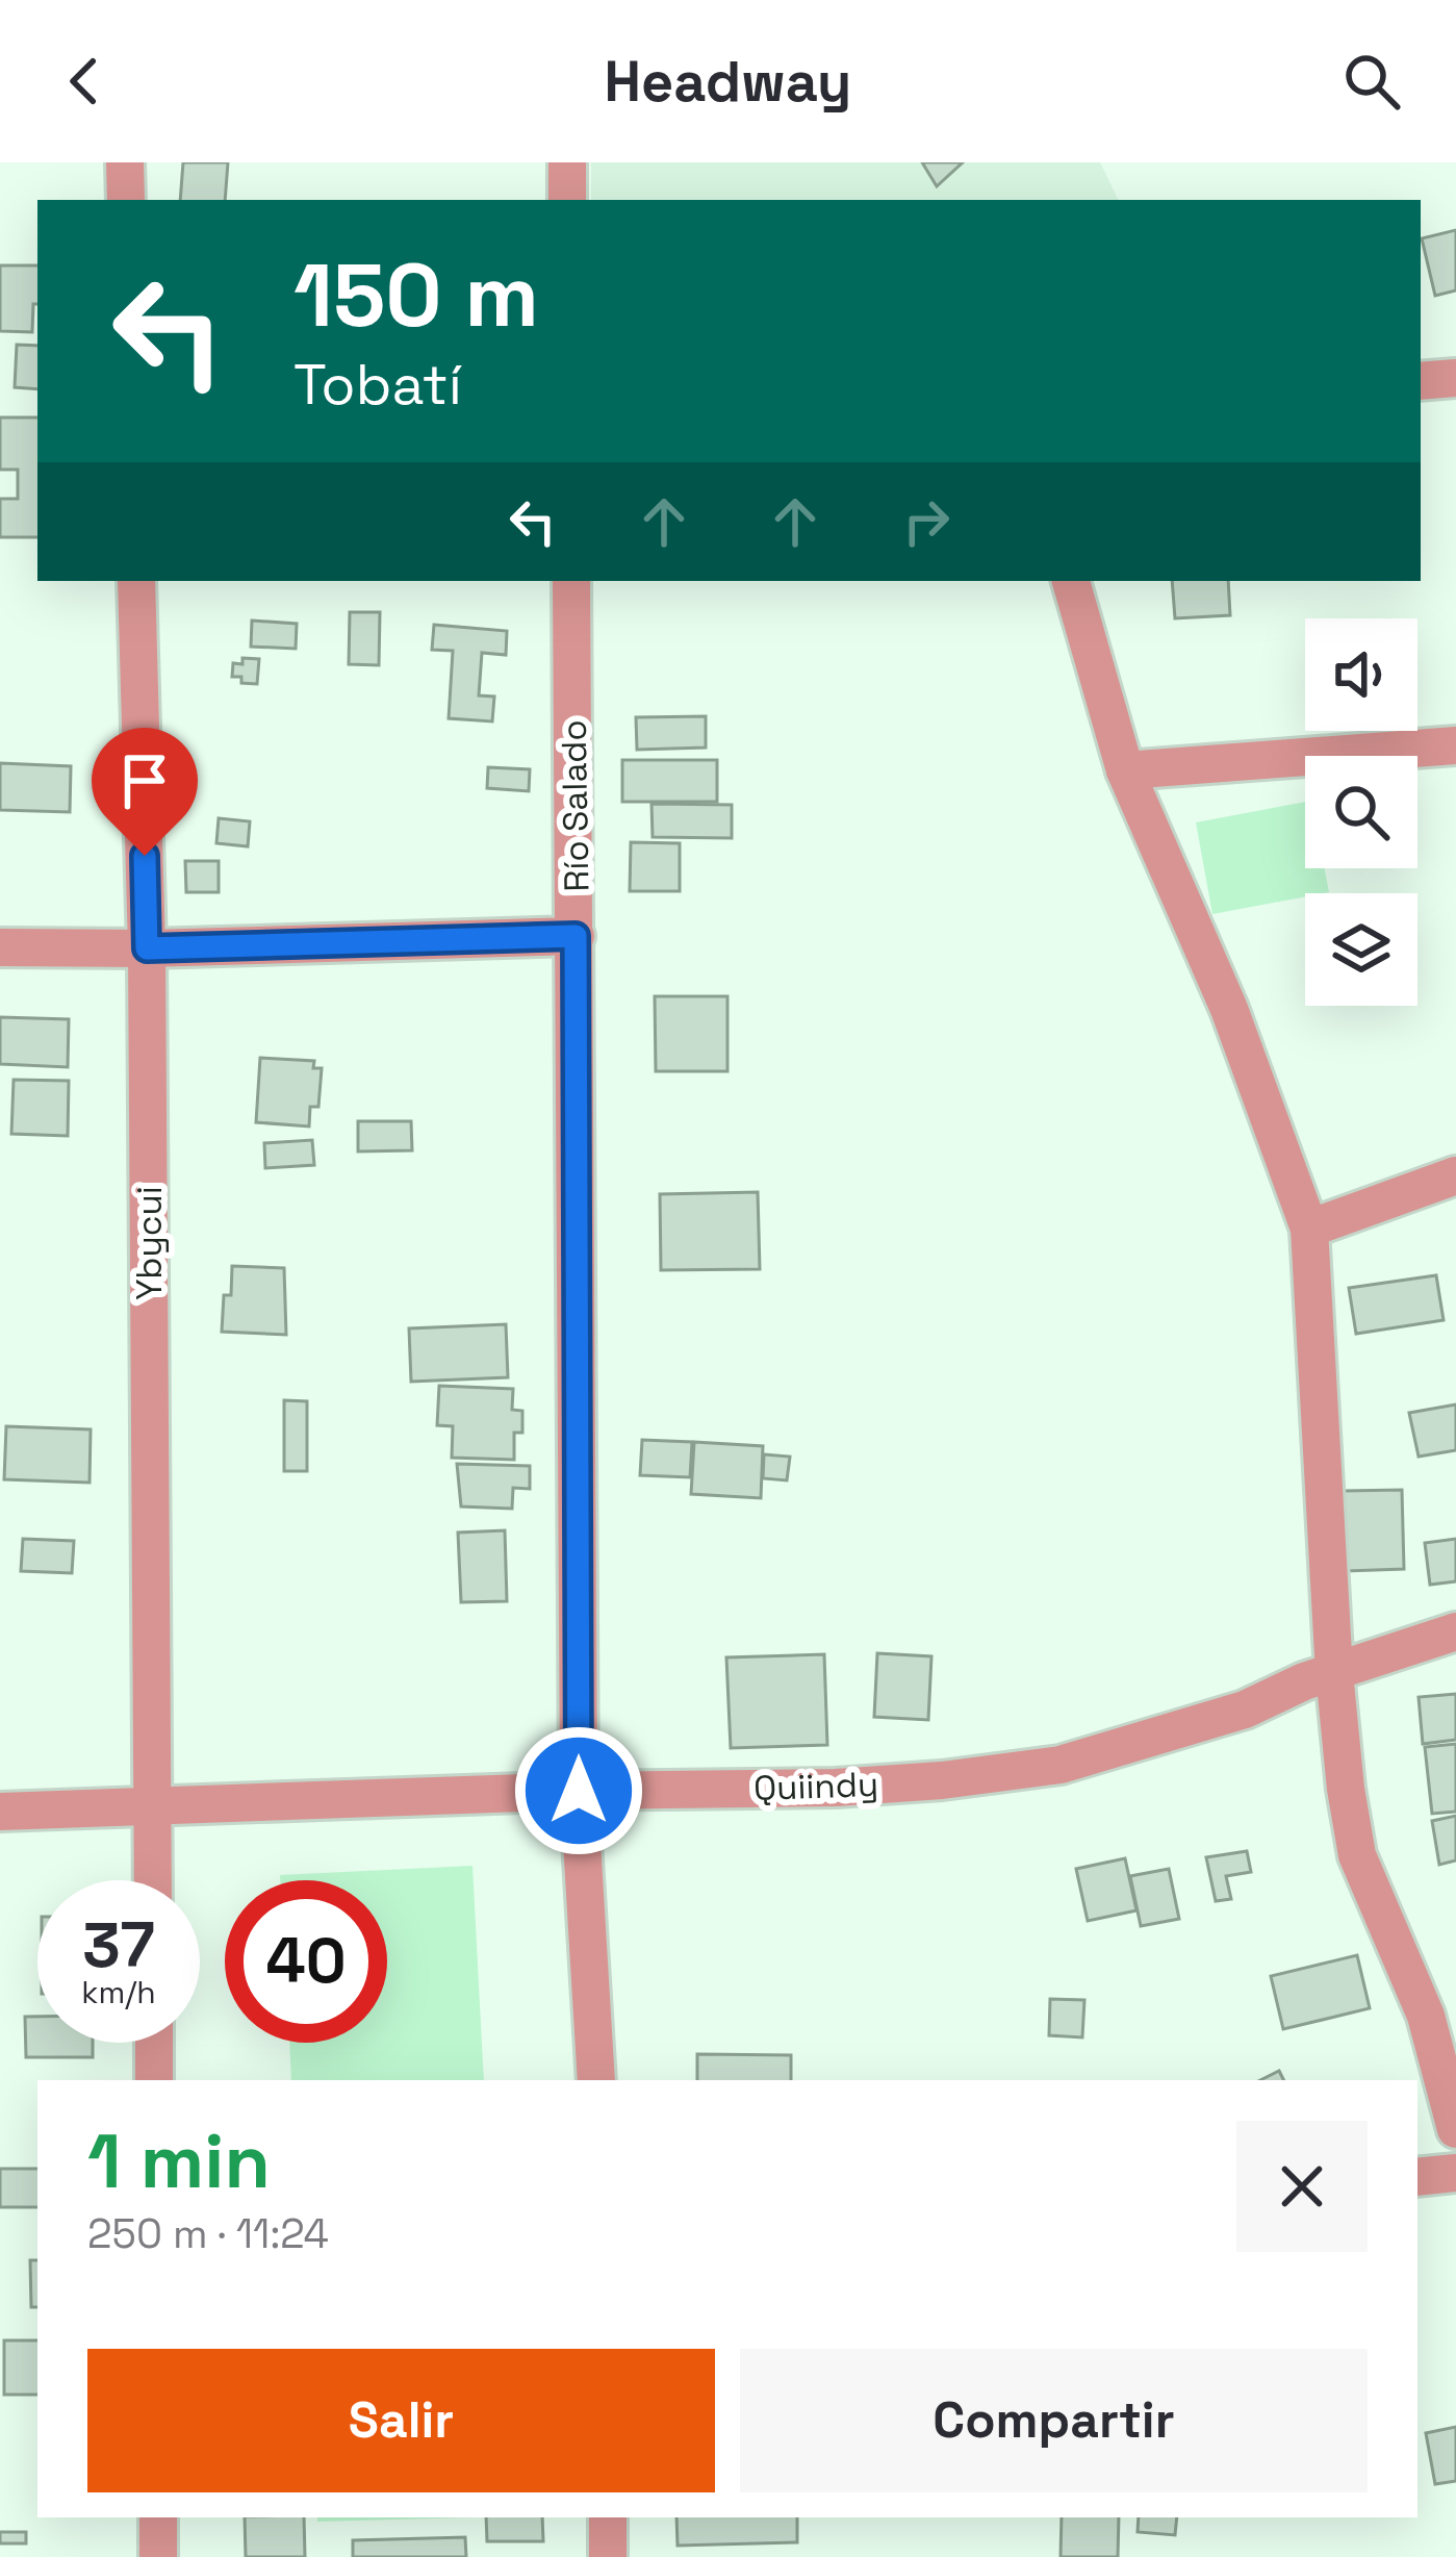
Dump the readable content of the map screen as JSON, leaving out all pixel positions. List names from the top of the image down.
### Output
{
  "streets": {
    "street": ["Río Salado", "Ybycui", "Quiindy"]
  },
  "crossings": [
    ["Río Salado", "Quiindy"],
    ["Ybycui", "Quiindy"]
  ],
  "page": {
    "header": "Headway",
    "turn": ["150 m", "Tobatí"],
    "speed": "37 km/h",
    "limit": "40",
    "heading": ["1 min", "250 m · 11:24"],
    "buttons": ["Salir", "Compartir"]
  }
}
